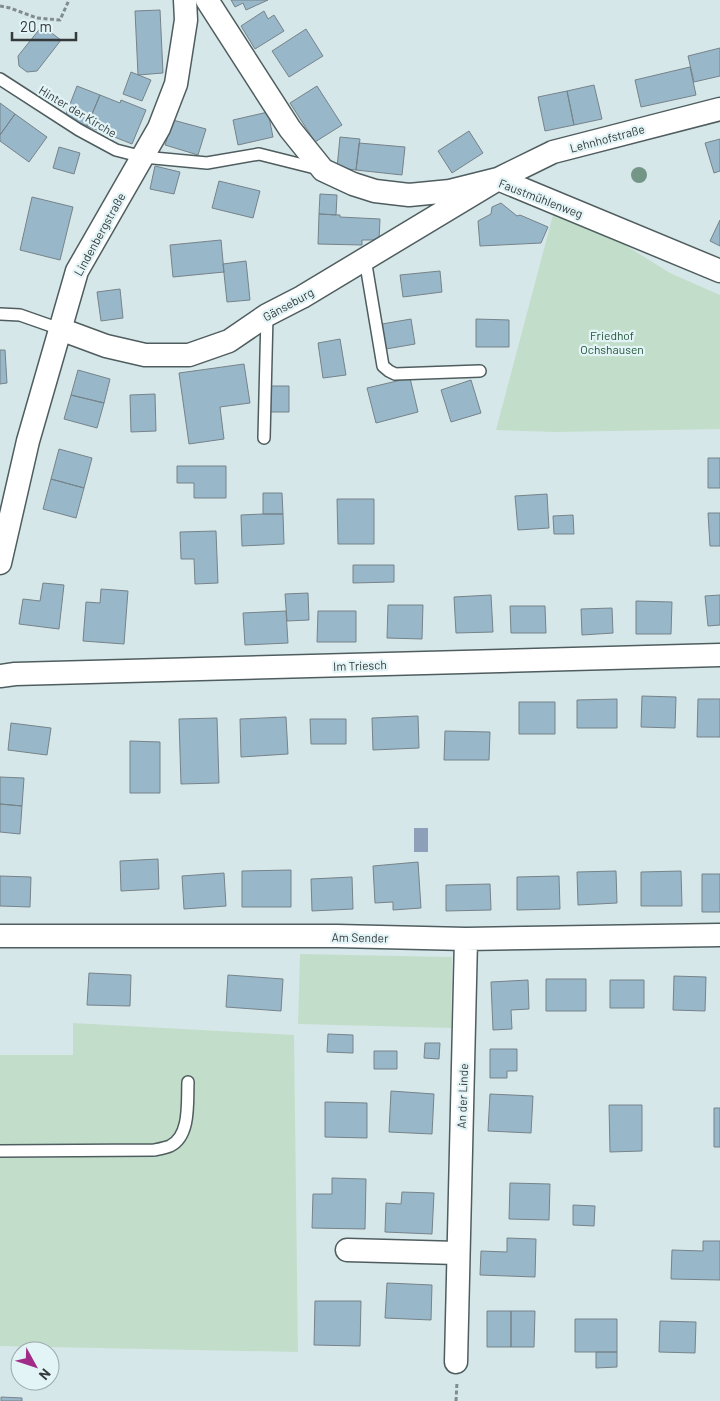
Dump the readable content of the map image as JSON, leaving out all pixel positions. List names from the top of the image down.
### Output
{
  "streets": {
    "street": [
      "Lehnhofstraße",
      "Faustmühlenweg",
      "Lindenbergstraße",
      "Gänseburg",
      "Im Triesch",
      "Am Sender",
      "An der Linde"
    ],
    "lane": ["Hinter der Kirche"]
  },
  "crossings": [
    ["Hinter der Kirche", "Faustmühlenweg"],
    ["Hinter der Kirche", "Lindenbergstraße"],
    ["Lehnhofstraße", "Faustmühlenweg"],
    ["Lehnhofstraße", "Gänseburg"],
    ["Faustmühlenweg", "Gänseburg"],
    ["Lindenbergstraße", "Gänseburg"],
    ["Am Sender", "An der Linde"]
  ],
  "parks": ["Friedhof Ochshausen"],
  "scale_bar": "20 m",
  "north": "bottom right"
}
